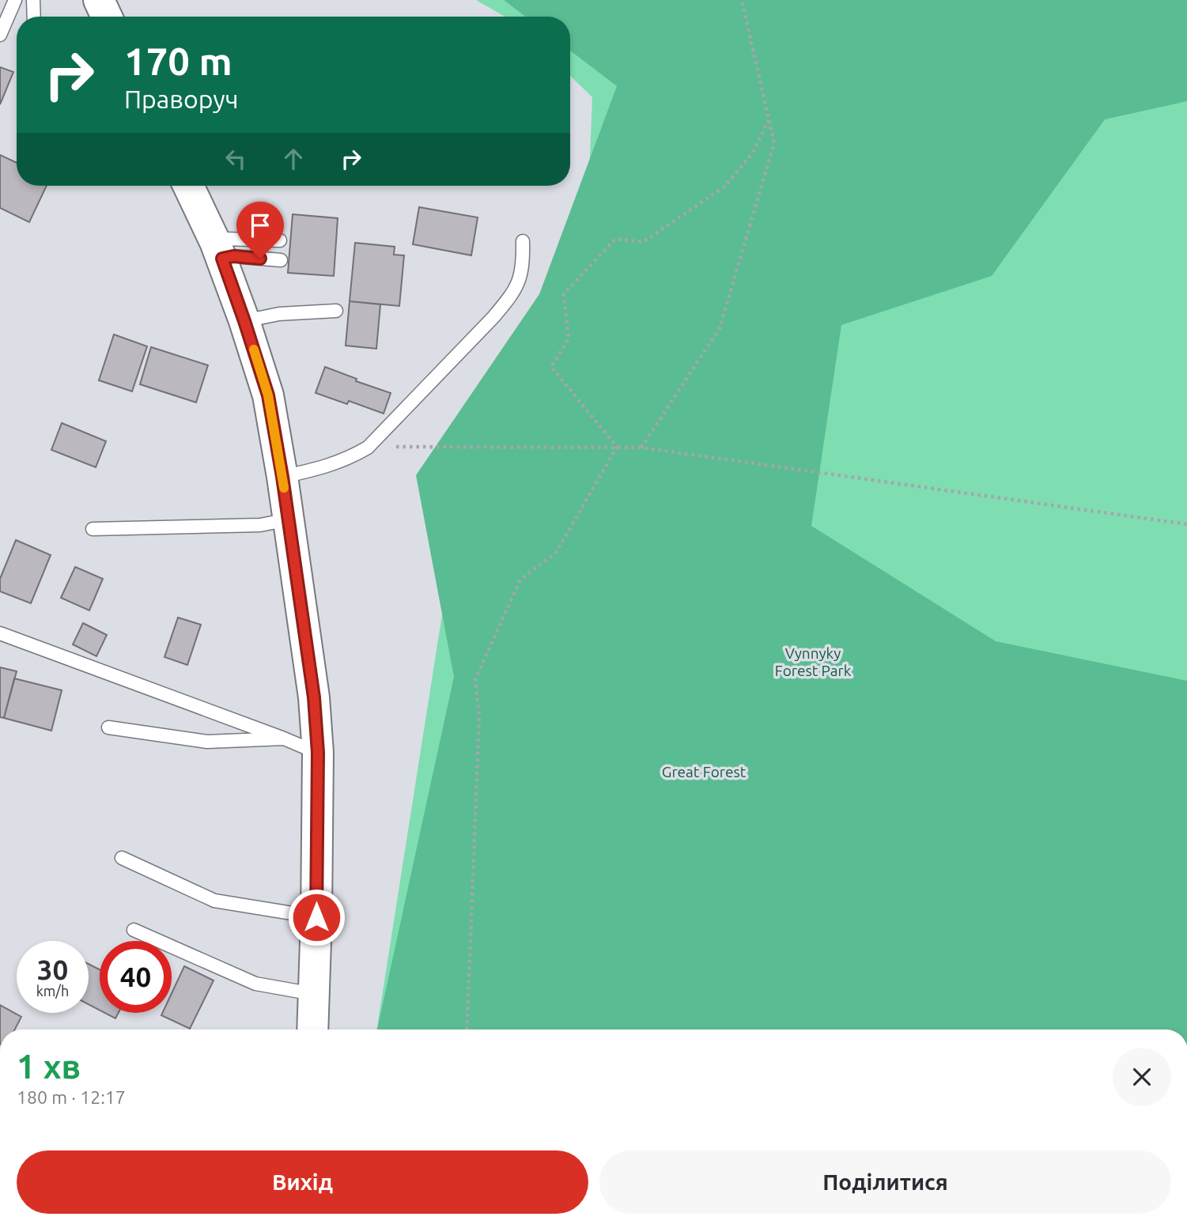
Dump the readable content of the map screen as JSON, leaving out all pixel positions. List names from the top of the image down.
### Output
{
  "parks": ["Vynnyky Forest Park", "Great Forest"],
  "page": {
    "turn": ["170 m", "Праворуч"],
    "speed": "30 km/h",
    "limit": "40",
    "heading": ["1 хв", "180 m · 12:17"],
    "buttons": ["Вихід", "Поділитися"]
  }
}
